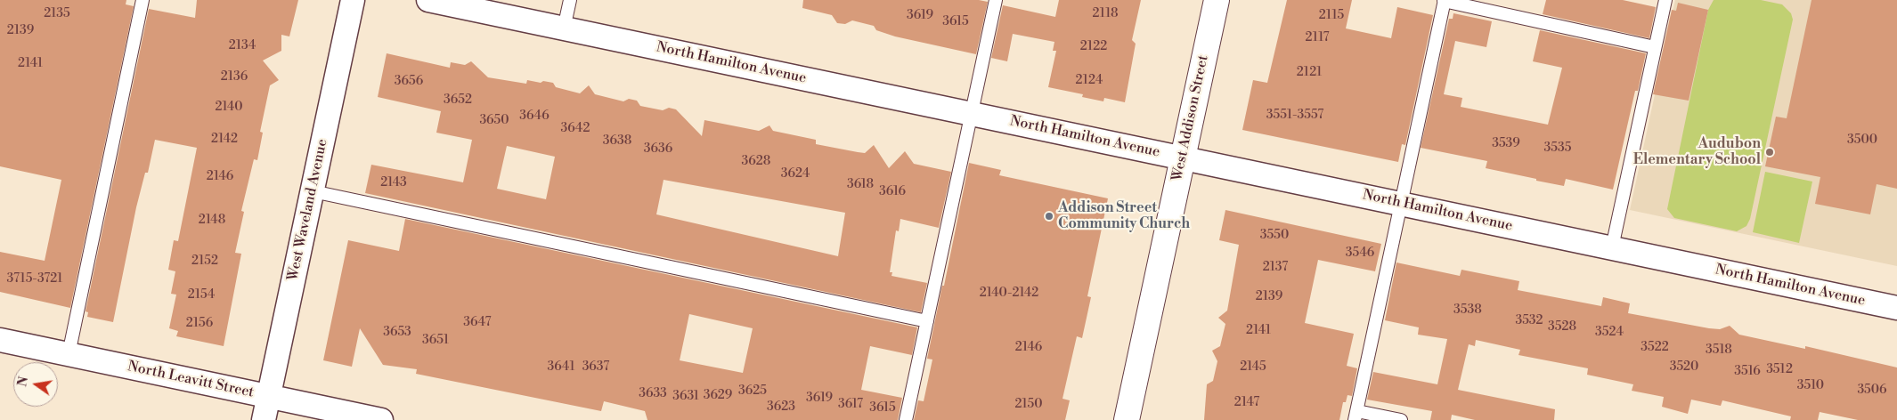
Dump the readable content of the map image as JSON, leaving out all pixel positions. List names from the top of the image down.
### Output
{
  "streets": {
    "street": [
      "North Hamilton Avenue",
      "West Addison Street",
      "West Waveland Avenue",
      "North Leavitt Street"
    ]
  },
  "crossings": [
    ["North Hamilton Avenue", "West Addison Street"],
    ["West Waveland Avenue", "North Leavitt Street"]
  ],
  "places": ["Audubon Elementary School", "Addison Street Community Church"],
  "house_numbers": [
    "2135",
    "2118",
    "3619",
    "2115",
    "3615",
    "2139",
    "2117",
    "2134",
    "2122",
    "2141",
    "2121",
    "2136",
    "2124",
    "3656",
    "3652",
    "2140",
    "3551-3557",
    "3646",
    "3650",
    "3642",
    "2142",
    "3500",
    "3638",
    "3539",
    "3535",
    "3636",
    "3628",
    "3624",
    "2146",
    "2143",
    "3618",
    "3616",
    "2148",
    "3550",
    "3546",
    "2152",
    "2137",
    "3715-3721",
    "2140-2142",
    "2154",
    "2139",
    "3538",
    "3532",
    "3647",
    "2156",
    "3528",
    "2141",
    "3653",
    "3524",
    "3651",
    "2146",
    "3522",
    "3518",
    "3641",
    "3637",
    "2145",
    "3520",
    "3512",
    "3516",
    "3510",
    "3506",
    "3625",
    "3633",
    "3629",
    "3631",
    "3619",
    "2147",
    "3617",
    "2150",
    "3623",
    "3615"
  ],
  "north": "left"
}
